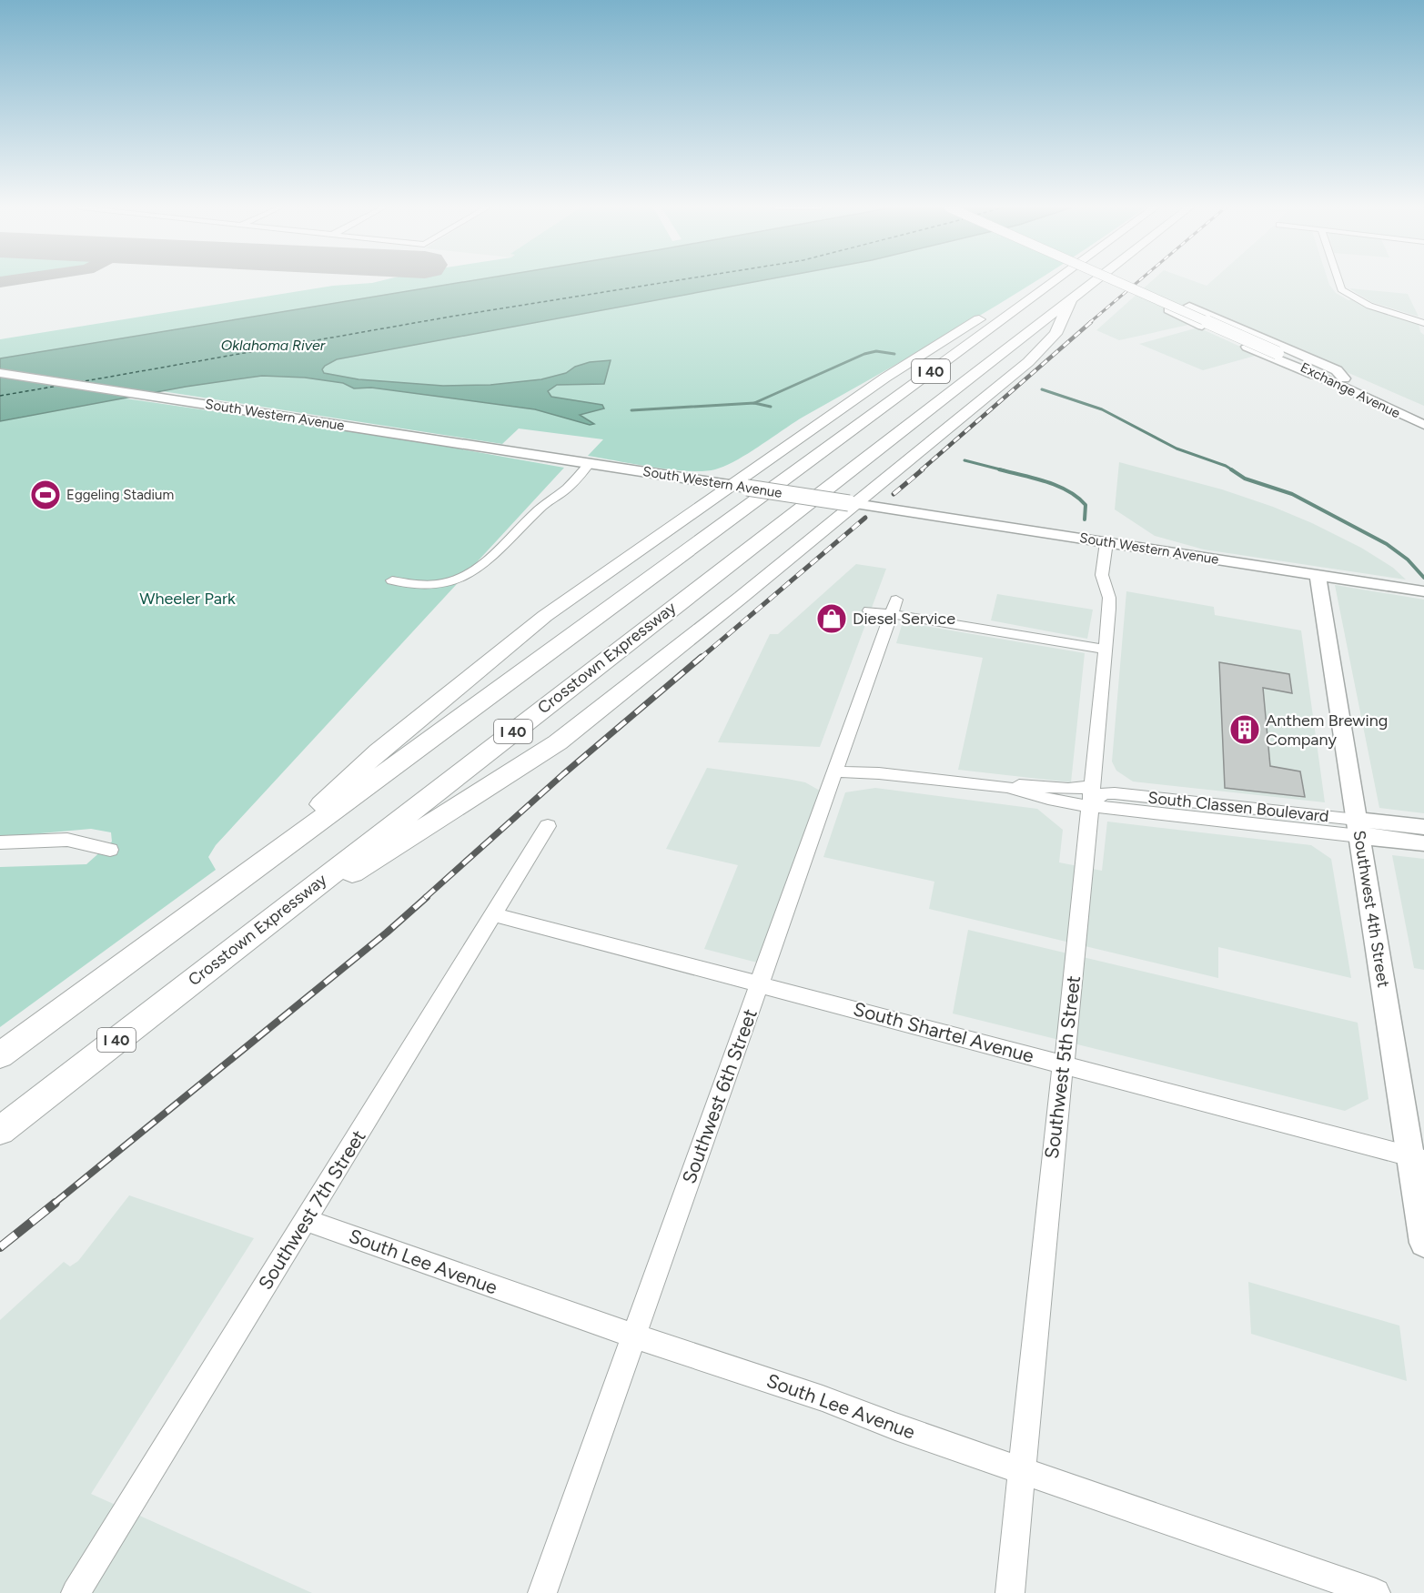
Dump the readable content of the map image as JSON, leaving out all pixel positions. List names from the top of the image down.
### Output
{
  "streets": {
    "highway": ["I 40", "Crosstown Expressway"],
    "main road": [
      "Exchange Avenue",
      "South Western Avenue",
      "South Classen Boulevard",
      "Southwest 4th Street"
    ],
    "street": [
      "South Shartel Avenue",
      "Southwest 5th Street",
      "Southwest 6th Street",
      "Southwest 7th Street",
      "South Lee Avenue"
    ]
  },
  "crossings": [
    ["South Western Avenue", "Southwest 4th Street"],
    ["South Western Avenue", "Southwest 5th Street"],
    ["South Classen Boulevard", "Southwest 4th Street"],
    ["South Classen Boulevard", "Southwest 5th Street"],
    ["South Classen Boulevard", "Southwest 6th Street"],
    ["Southwest 4th Street", "South Shartel Avenue"],
    ["South Shartel Avenue", "Southwest 5th Street"],
    ["South Shartel Avenue", "Southwest 6th Street"],
    ["South Shartel Avenue", "Southwest 7th Street"],
    ["Southwest 5th Street", "South Lee Avenue"],
    ["Southwest 6th Street", "South Lee Avenue"],
    ["Southwest 7th Street", "South Lee Avenue"]
  ],
  "water": ["Oklahoma River"],
  "parks": ["Wheeler Park"],
  "places": {
    "sports": ["Eggeling Stadium"],
    "shop": ["Diesel Service"],
    "building": ["Anthem Brewing Company"]
  }
}
